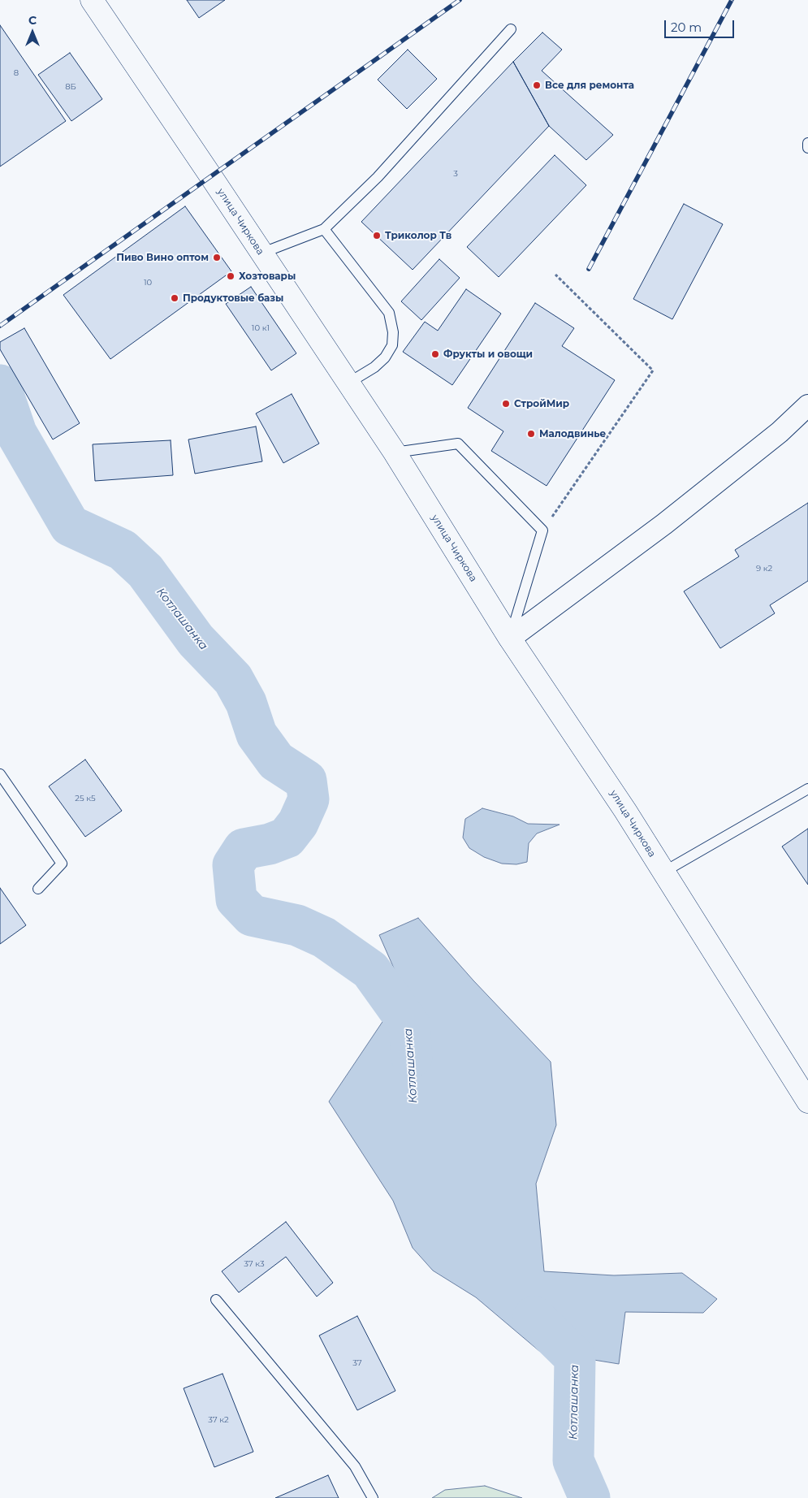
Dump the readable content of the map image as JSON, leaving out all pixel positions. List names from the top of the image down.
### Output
{
  "streets": {
    "main road": ["улица Чиркова"]
  },
  "water": ["Котлашанка"],
  "places": [
    "Все для ремонта",
    "Триколор Тв",
    "Пиво Вино оптом",
    "Хозтовары",
    "Продуктовые базы",
    "Фрукты и овощи",
    "СтройМир",
    "Малодвинье"
  ],
  "house_numbers": [
    "8",
    "8Б",
    "3",
    "10",
    "10 к1",
    "9 к2",
    "25 к5",
    "37 к3",
    "37",
    "37 к2"
  ],
  "scale_bar": "20 m",
  "north": "top"
}
